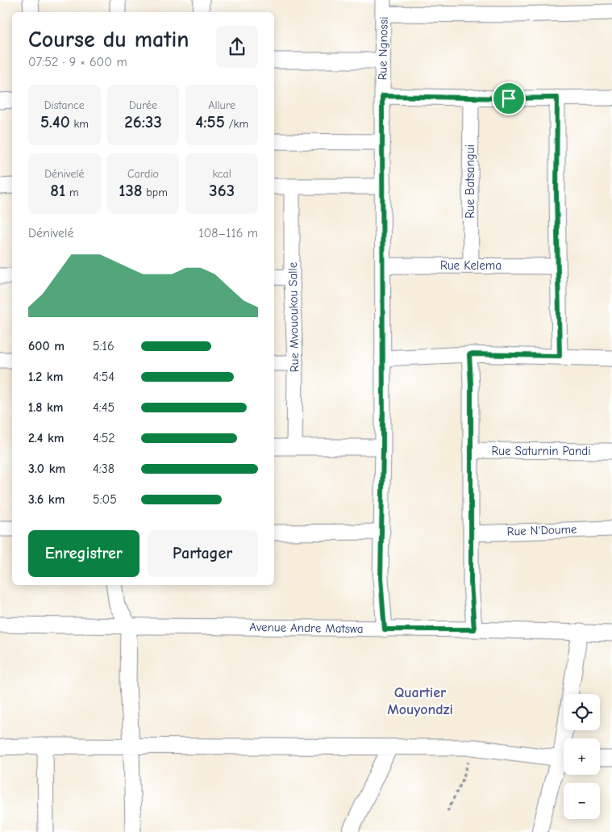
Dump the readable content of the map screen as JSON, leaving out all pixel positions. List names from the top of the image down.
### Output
{
  "streets": {
    "street": [
      "Rue Ngnossi",
      "Rue Batsangui",
      "Rue Kelema",
      "Rue Mvououkou Salle",
      "Rue Saturnin Pandi",
      "Rue N'Doume",
      "Avenue Andre Matswa"
    ]
  },
  "crossings": [
    ["Rue Ngnossi", "Rue Kelema"],
    ["Rue Ngnossi", "Avenue Andre Matswa"],
    ["Rue Batsangui", "Rue Kelema"]
  ],
  "districts": ["Quartier Mouyondzi"],
  "page": {
    "heading": ["Course du matin", "07:52 · 9 × 600 m"],
    "stats": [
      ["Distance", "5.40 km"],
      ["Durée", "26:33"],
      ["Allure", "4:55 /km"],
      ["Dénivelé", "81 m"],
      ["Cardio", "138 bpm"],
      ["kcal", "363"]
    ],
    "chart": ["Dénivelé", "108–116 m"],
    "list": [
      {
        "name": "600 m",
        "note": "5:16"
      },
      {
        "name": "1.2 km",
        "note": "4:54"
      },
      {
        "name": "1.8 km",
        "note": "4:45"
      },
      {
        "name": "2.4 km",
        "note": "4:52"
      },
      {
        "name": "3.0 km",
        "note": "4:38"
      },
      {
        "name": "3.6 km",
        "note": "5:05"
      }
    ],
    "buttons": ["Enregistrer", "Partager"],
    "map_buttons": ["+", "−"]
  }
}
